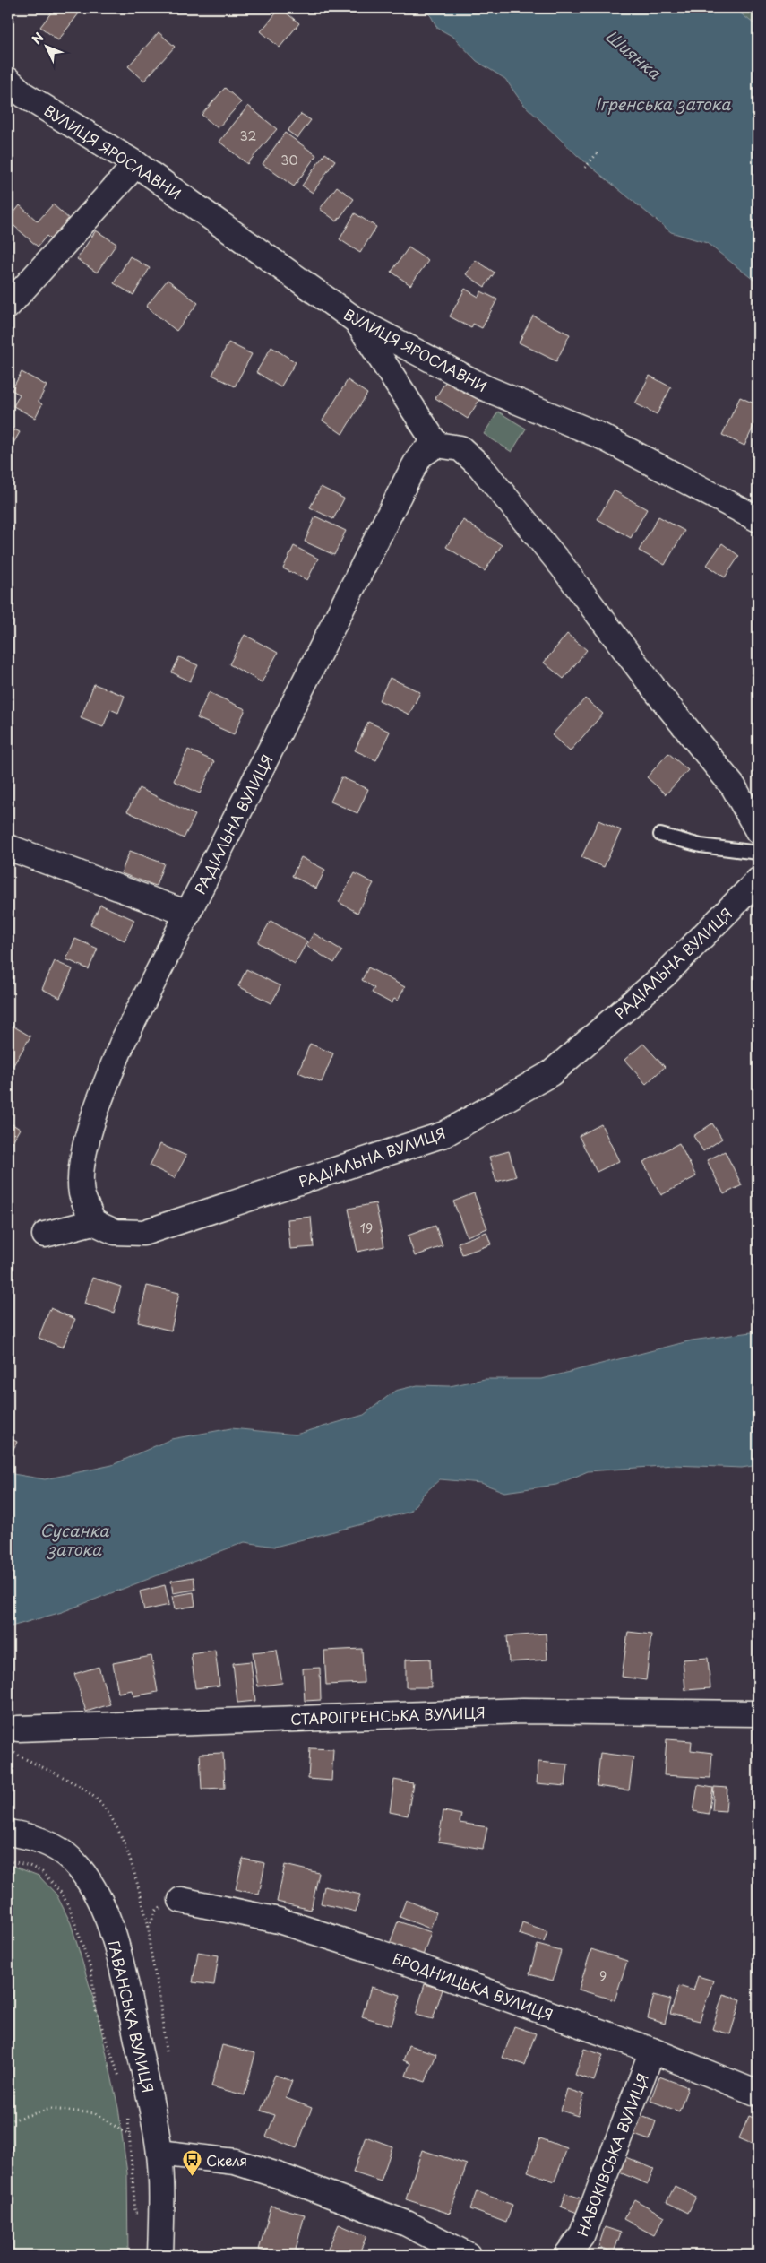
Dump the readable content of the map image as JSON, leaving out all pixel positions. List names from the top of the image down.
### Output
{
  "streets": {
    "street": [
      "ВУЛИЦЯ ЯРОСЛАВНИ",
      "РАДІАЛЬНА ВУЛИЦЯ",
      "СТАРОІГРЕНСЬКА ВУЛИЦЯ",
      "БРОДНИЦЬКА ВУЛИЦЯ",
      "ГАВАНСЬКА ВУЛИЦЯ",
      "НАБОКІВСЬКА ВУЛИЦЯ"
    ]
  },
  "crossings": [
    ["БРОДНИЦЬКА ВУЛИЦЯ", "НАБОКІВСЬКА ВУЛИЦЯ"]
  ],
  "water": ["Шиянка", "Ігренська затока", "Сусанка затока"],
  "places": {
    "bus stop": ["Скеля"]
  },
  "house_numbers": [
    "32",
    "30",
    "19",
    "9"
  ],
  "north": "top left"
}
